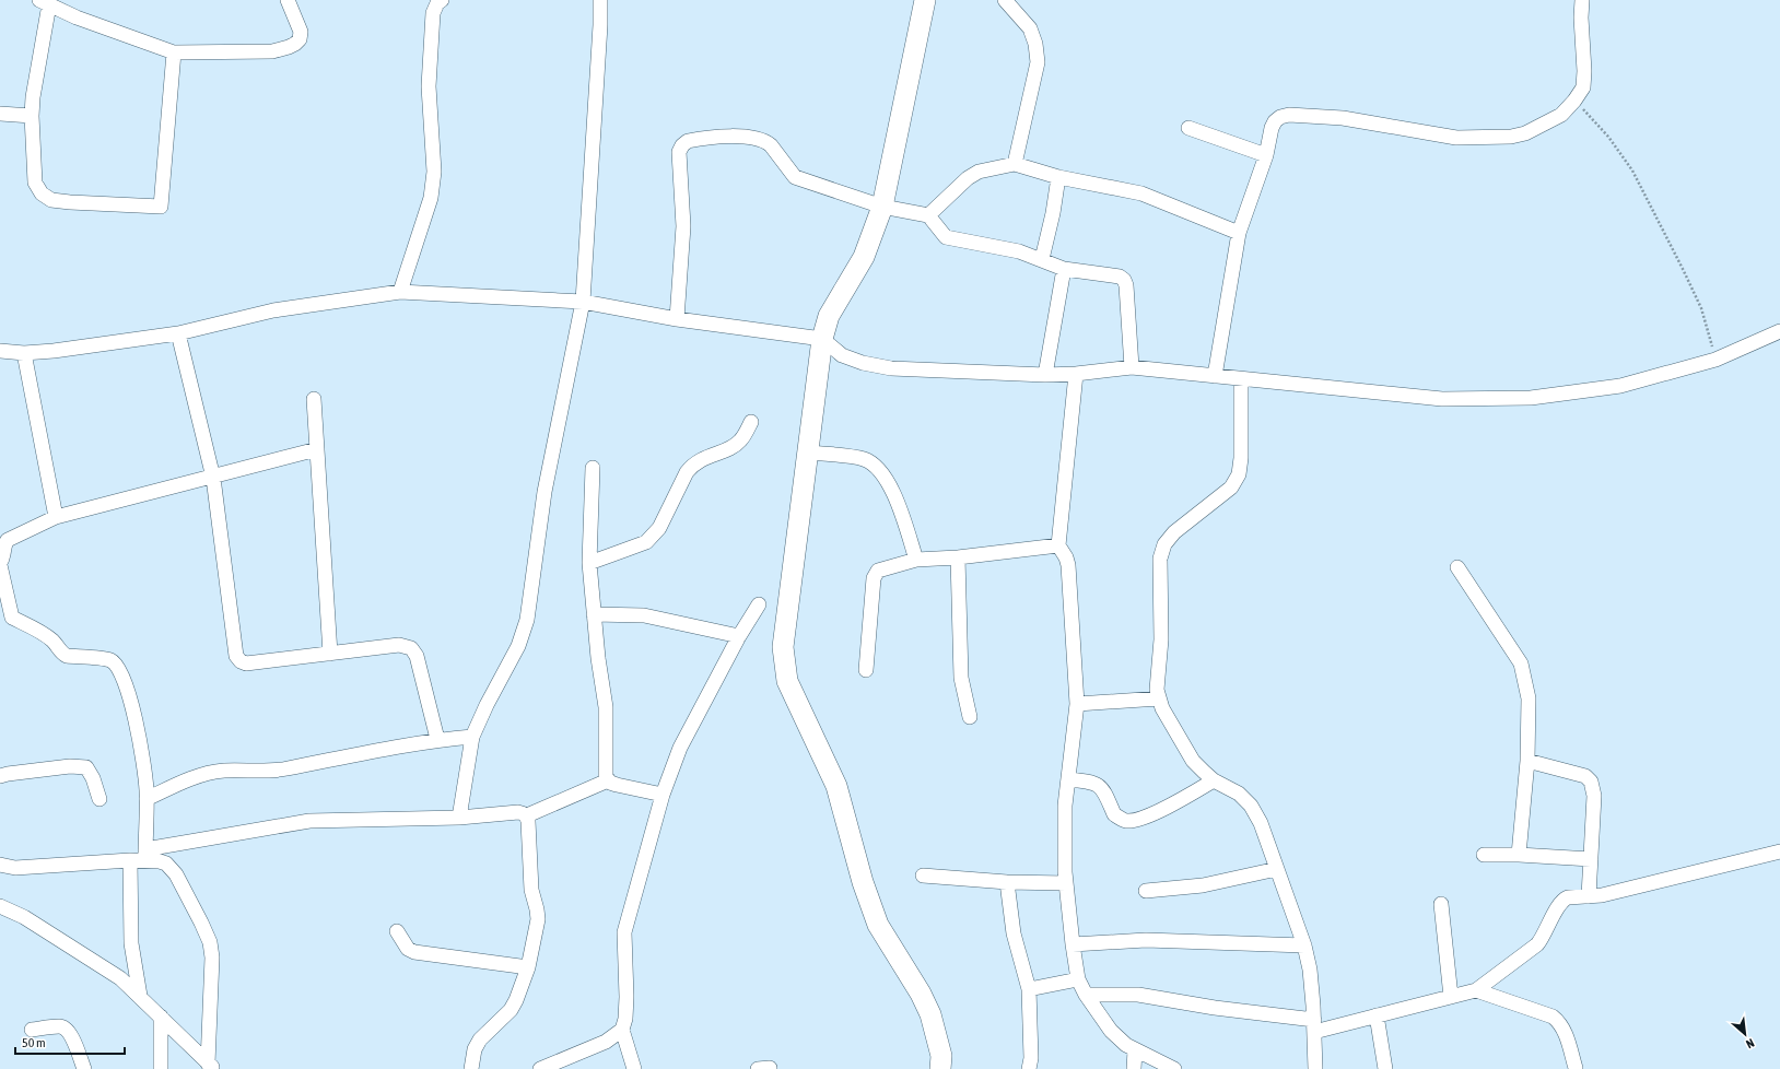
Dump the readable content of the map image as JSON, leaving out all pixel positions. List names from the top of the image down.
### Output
{
  "scale_bar": "50 m",
  "north": "bottom right"
}
